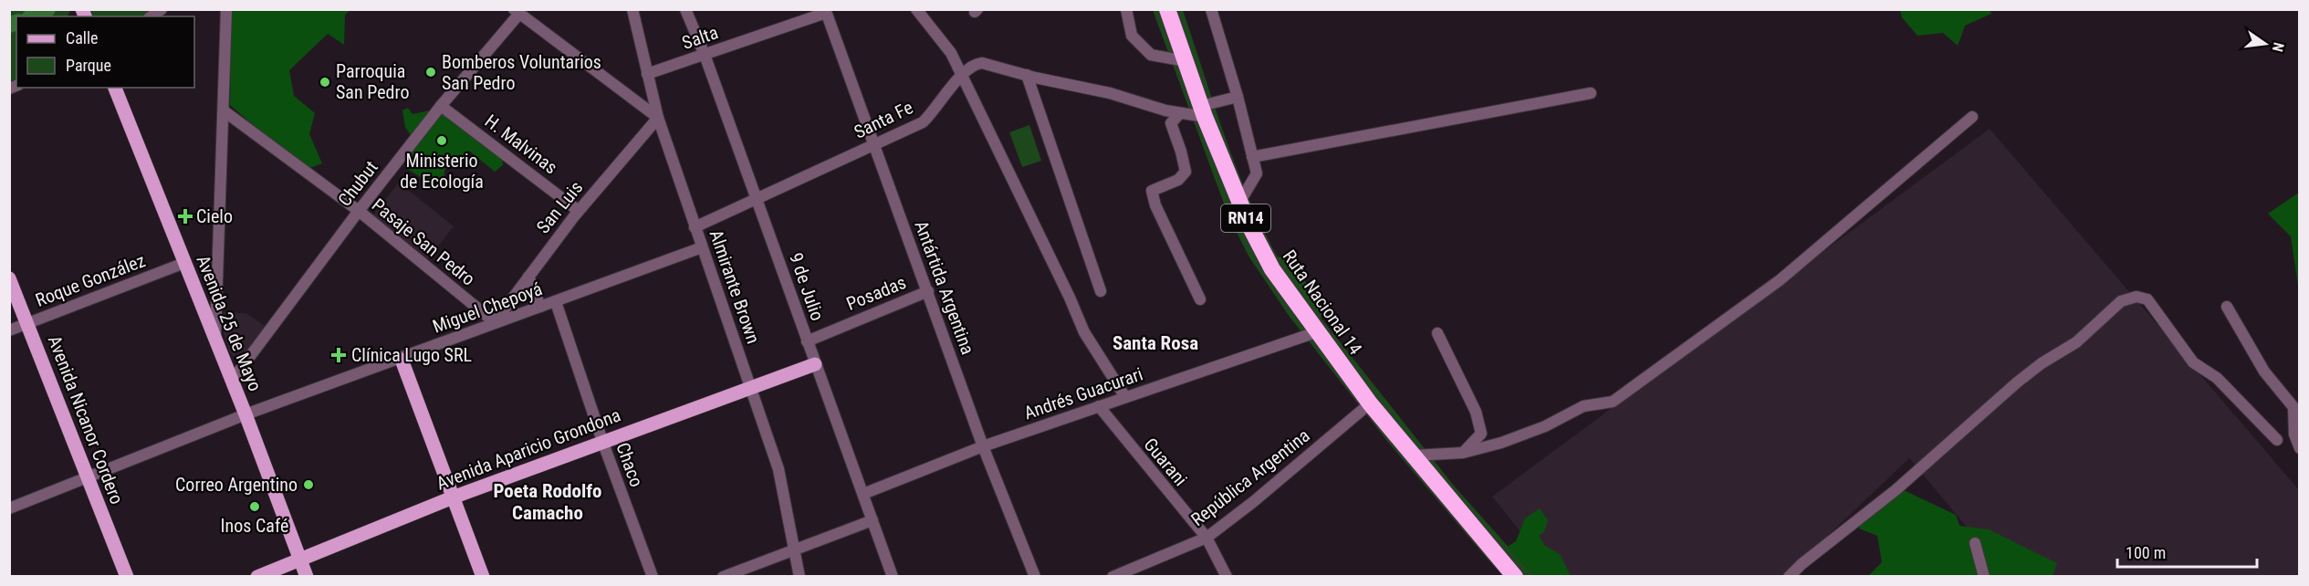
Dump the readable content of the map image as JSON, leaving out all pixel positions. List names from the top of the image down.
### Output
{
  "streets": {
    "highway": ["RN14", "Ruta Nacional 14"],
    "main road": ["Avenida 25 de Mayo", "Avenida Nicanor Cordero", "Avenida Aparicio Grondona"],
    "street": [
      "Salta",
      "Santa Fe",
      "H. Malvinas",
      "Chubut",
      "San Luis",
      "Pasaje San Pedro",
      "Roque González",
      "Almirante Brown",
      "9 de Julio",
      "Antártida Argentina",
      "Posadas",
      "Miguel Chepoyá",
      "Andrés Guacurari",
      "Guarani",
      "Chaco",
      "República Argentina"
    ]
  },
  "crossings": [
    ["Salta", "Almirante Brown"],
    ["Salta", "9 de Julio"],
    ["Salta", "Antártida Argentina"],
    ["Santa Fe", "Almirante Brown"],
    ["Santa Fe", "9 de Julio"],
    ["Santa Fe", "Antártida Argentina"],
    ["Santa Fe", "Ruta Nacional 14"],
    ["H. Malvinas", "Chubut"],
    ["H. Malvinas", "San Luis"],
    ["Chubut", "Pasaje San Pedro"],
    ["Chubut", "Avenida 25 de Mayo"],
    ["San Luis", "Pasaje San Pedro"],
    ["San Luis", "Almirante Brown"],
    ["San Luis", "Miguel Chepoyá"],
    ["Pasaje San Pedro", "Miguel Chepoyá"],
    ["Roque González", "Avenida 25 de Mayo"],
    ["Roque González", "Avenida Nicanor Cordero"],
    ["Almirante Brown", "Miguel Chepoyá"],
    ["Almirante Brown", "Avenida Aparicio Grondona"],
    ["9 de Julio", "Posadas"],
    ["9 de Julio", "Andrés Guacurari"],
    ["9 de Julio", "Avenida Aparicio Grondona"],
    ["Antártida Argentina", "Posadas"],
    ["Antártida Argentina", "Andrés Guacurari"],
    ["Ruta Nacional 14", "Andrés Guacurari"],
    ["Ruta Nacional 14", "República Argentina"],
    ["Miguel Chepoyá", "Avenida 25 de Mayo"],
    ["Miguel Chepoyá", "Avenida Nicanor Cordero"],
    ["Miguel Chepoyá", "Chaco"],
    ["Avenida 25 de Mayo", "Avenida Aparicio Grondona"],
    ["Andrés Guacurari", "Guarani"],
    ["Avenida Aparicio Grondona", "Chaco"],
    ["Guarani", "República Argentina"]
  ],
  "districts": ["Santa Rosa", "Poeta Rodolfo Camacho"],
  "places": {
    "other": [
      "Bomberos Voluntarios San Pedro",
      "Parroquia San Pedro",
      "Ministerio de Ecología",
      "Correo Argentino",
      "Inos Café"
    ],
    "health": ["Cielo", "Clínica Lugo SRL"]
  },
  "legend": ["Calle", "Parque"],
  "scale_bar": "100 m",
  "north": "right"
}
